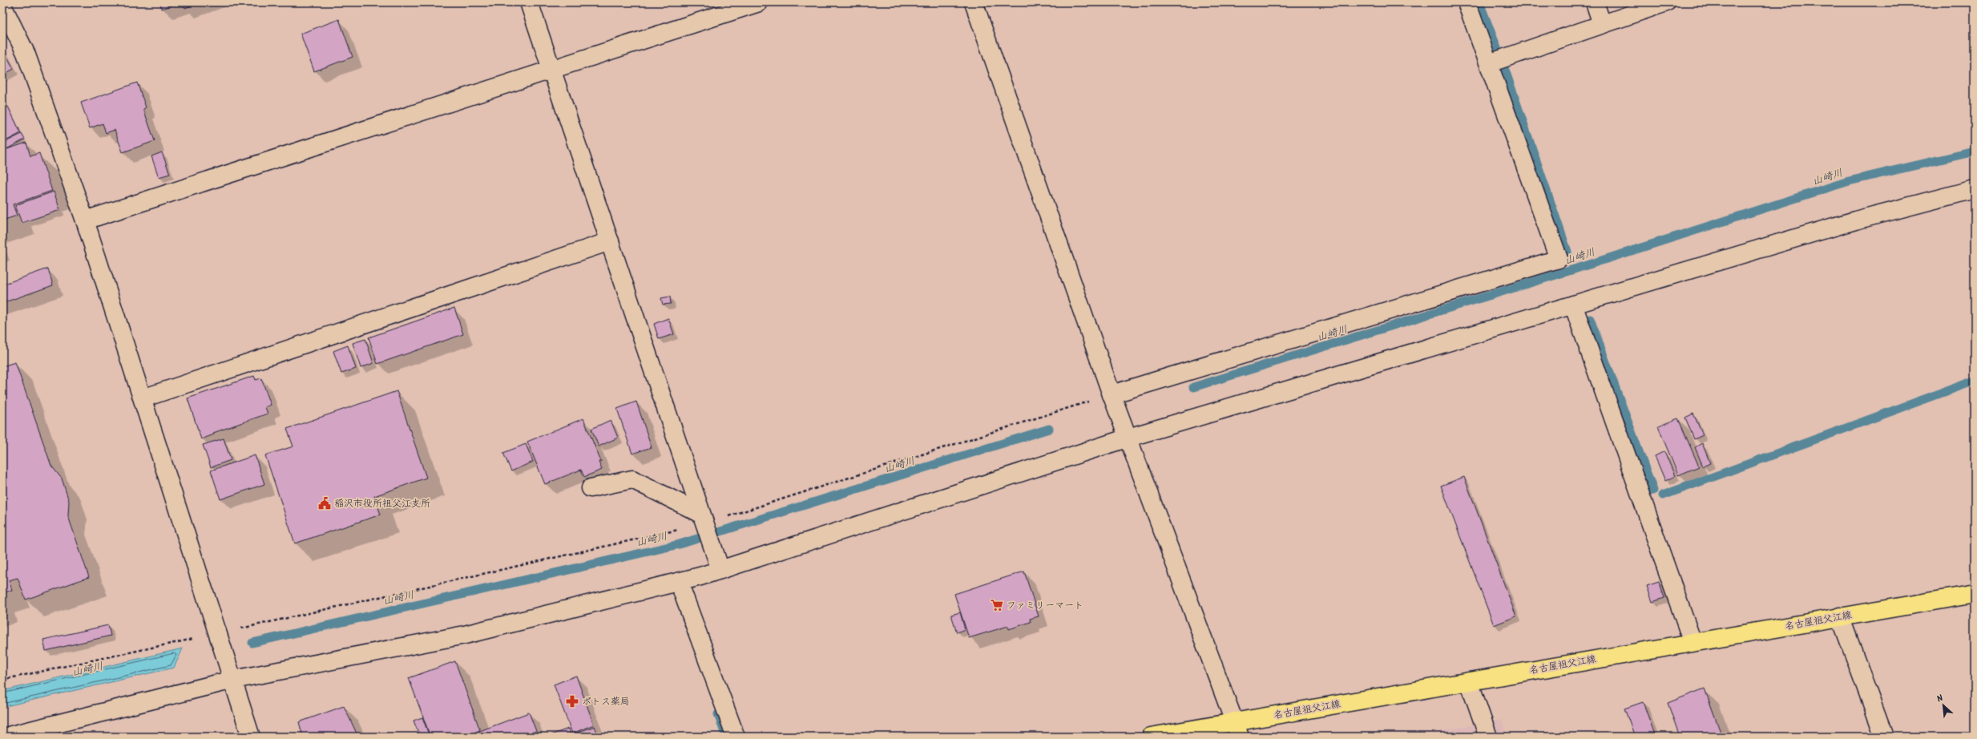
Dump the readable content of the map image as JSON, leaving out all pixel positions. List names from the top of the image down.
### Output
{
  "streets": {
    "main road": ["名古屋祖父江線"]
  },
  "water": ["山崎川"],
  "places": {
    "public building": ["稲沢市役所祖父江支所"],
    "supermarket": ["ファミリーマート"],
    "pharmacy": ["ポトス薬局"]
  },
  "north": "top left"
}
